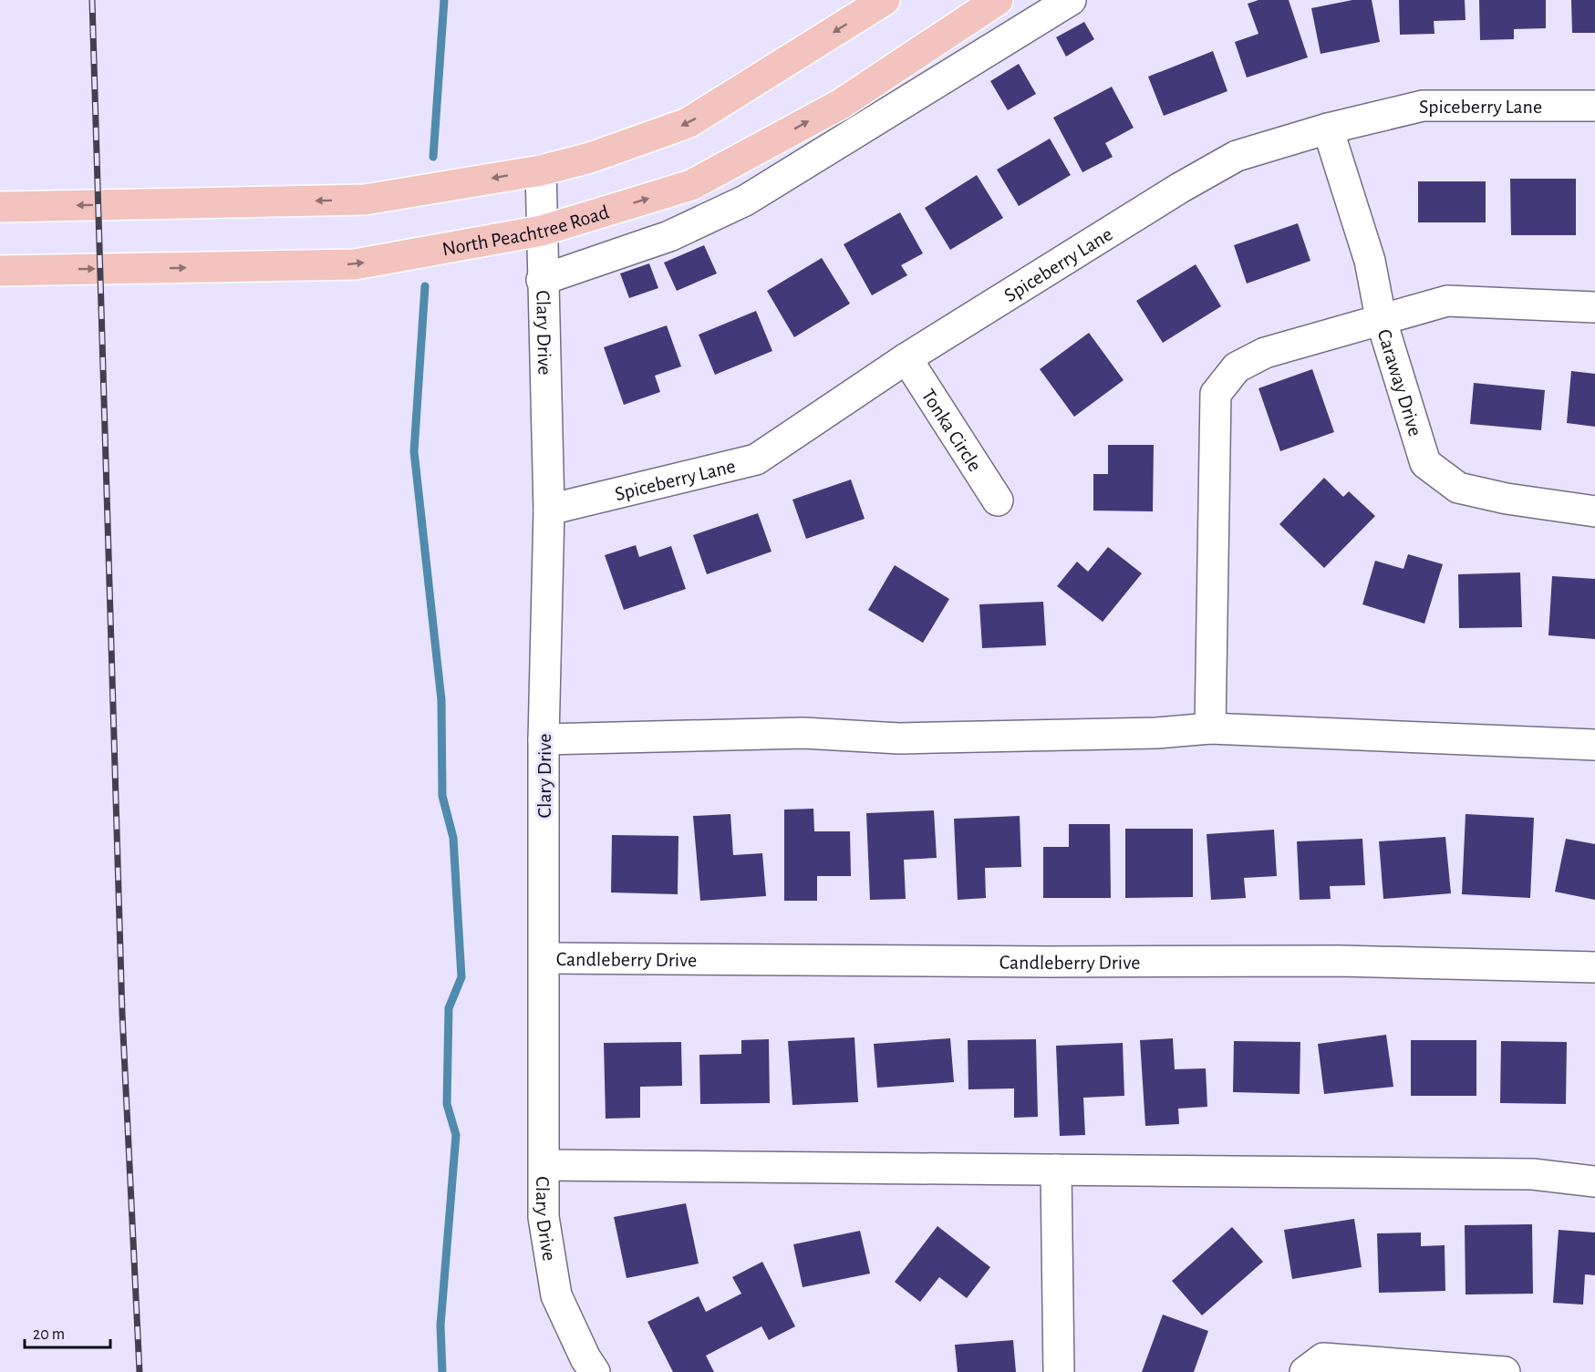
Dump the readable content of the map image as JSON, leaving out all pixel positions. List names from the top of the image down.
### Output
{
  "streets": {
    "main road": ["North Peachtree Road"],
    "street": [
      "Spiceberry Lane",
      "Clary Drive",
      "Caraway Drive",
      "Tonka Circle",
      "Candleberry Drive"
    ]
  },
  "crossings": [
    ["Spiceberry Lane", "Clary Drive"],
    ["Spiceberry Lane", "Caraway Drive"],
    ["Spiceberry Lane", "Tonka Circle"],
    ["North Peachtree Road", "Clary Drive"],
    ["Clary Drive", "Candleberry Drive"]
  ],
  "scale_bar": "20 m"
}
